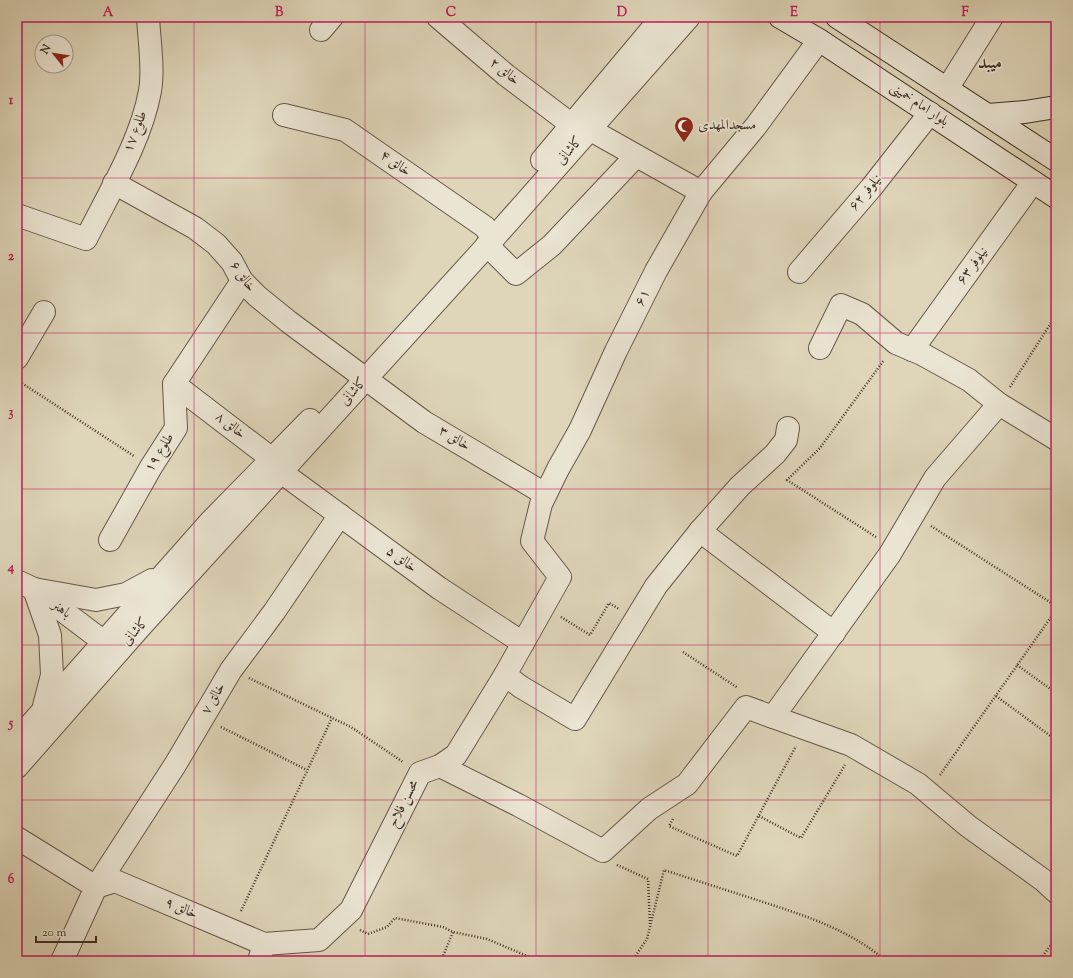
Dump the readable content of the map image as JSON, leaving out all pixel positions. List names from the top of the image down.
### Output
{
  "streets": {
    "street": [
      "خالق ۲",
      "بلوار امام خمینی",
      "طلوع ۱۷",
      "کاشانی",
      "خالق ۴",
      "نیلوفر ۶۲",
      "نیلوفر ۶۳",
      "خالق ۶",
      "۶۱",
      "خالق ۸",
      "خالق ۳",
      "طلوع ۱۹",
      "خالق ۵",
      "باهنر",
      "خالق ۷",
      "محسن فلاح",
      "خالق ۹"
    ]
  },
  "crossings": [
    ["خالق ۲", "کاشانی"],
    ["خالق ۲", "خالق ۴"],
    ["خالق ۲", "۶۱"],
    ["بلوار امام خمینی", "نیلوفر ۶۲"],
    ["بلوار امام خمینی", "نیلوفر ۶۳"],
    ["بلوار امام خمینی", "۶۱"],
    ["طلوع ۱۷", "خالق ۶"],
    ["کاشانی", "خالق ۴"],
    ["کاشانی", "خالق ۶"],
    ["کاشانی", "خالق ۸"],
    ["کاشانی", "خالق ۳"],
    ["کاشانی", "خالق ۵"],
    ["کاشانی", "باهنر"],
    ["خالق ۶", "خالق ۳"],
    ["۶۱", "خالق ۳"],
    ["۶۱", "محسن فلاح"],
    ["خالق ۸", "طلوع ۱۹"],
    ["خالق ۸", "خالق ۵"],
    ["خالق ۵", "خالق ۷"],
    ["خالق ۵", "محسن فلاح"],
    ["خالق ۷", "خالق ۹"],
    ["محسن فلاح", "خالق ۹"]
  ],
  "districts": ["میبد"],
  "places": {
    "mosque": ["مسجدالمهدی"]
  },
  "scale_bar": "20 m",
  "north": "top left",
  "grid": {
    "columns": [
      "A",
      "B",
      "C",
      "D",
      "E",
      "F"
    ],
    "rows": [
      "1",
      "2",
      "3",
      "4",
      "5",
      "6"
    ]
  }
}
